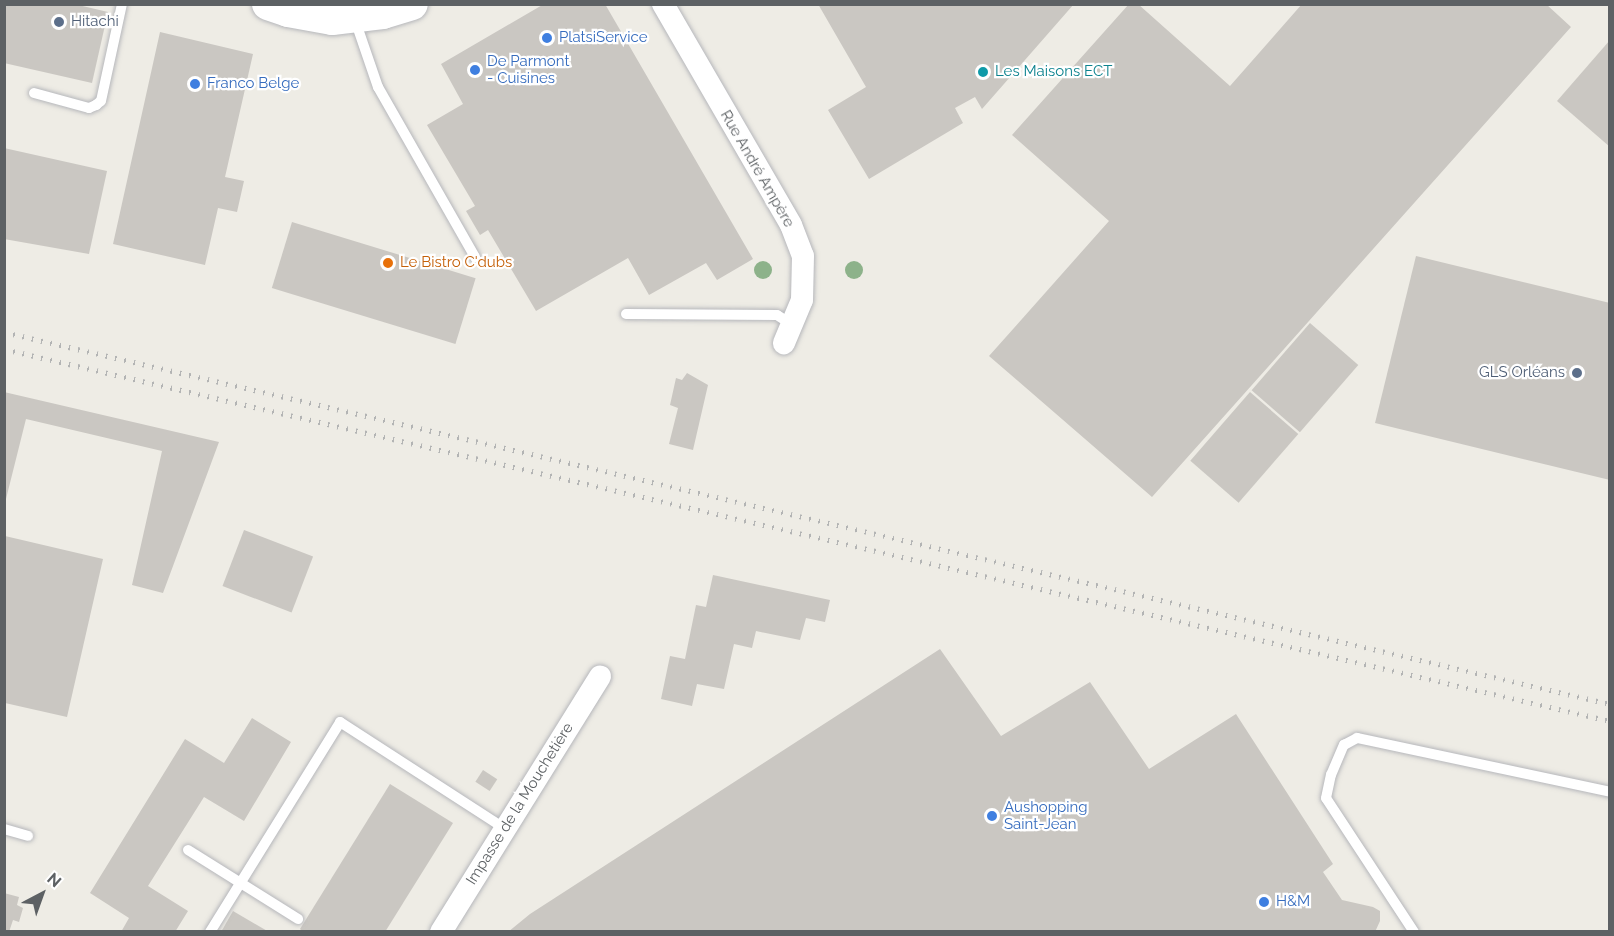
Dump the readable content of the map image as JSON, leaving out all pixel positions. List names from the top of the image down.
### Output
{
  "streets": {
    "street": ["Rue André Ampère", "Impasse de la Mouchetière"]
  },
  "places": [
    "Hitachi",
    "PlatsiService",
    "De Parmont - Cuisines",
    "Les Maisons ECT",
    "Franco Belge",
    "Le Bistro C'dubs",
    "GLS Orléans",
    "Aushopping Saint-Jean",
    "H&M"
  ],
  "north": "top right"
}
